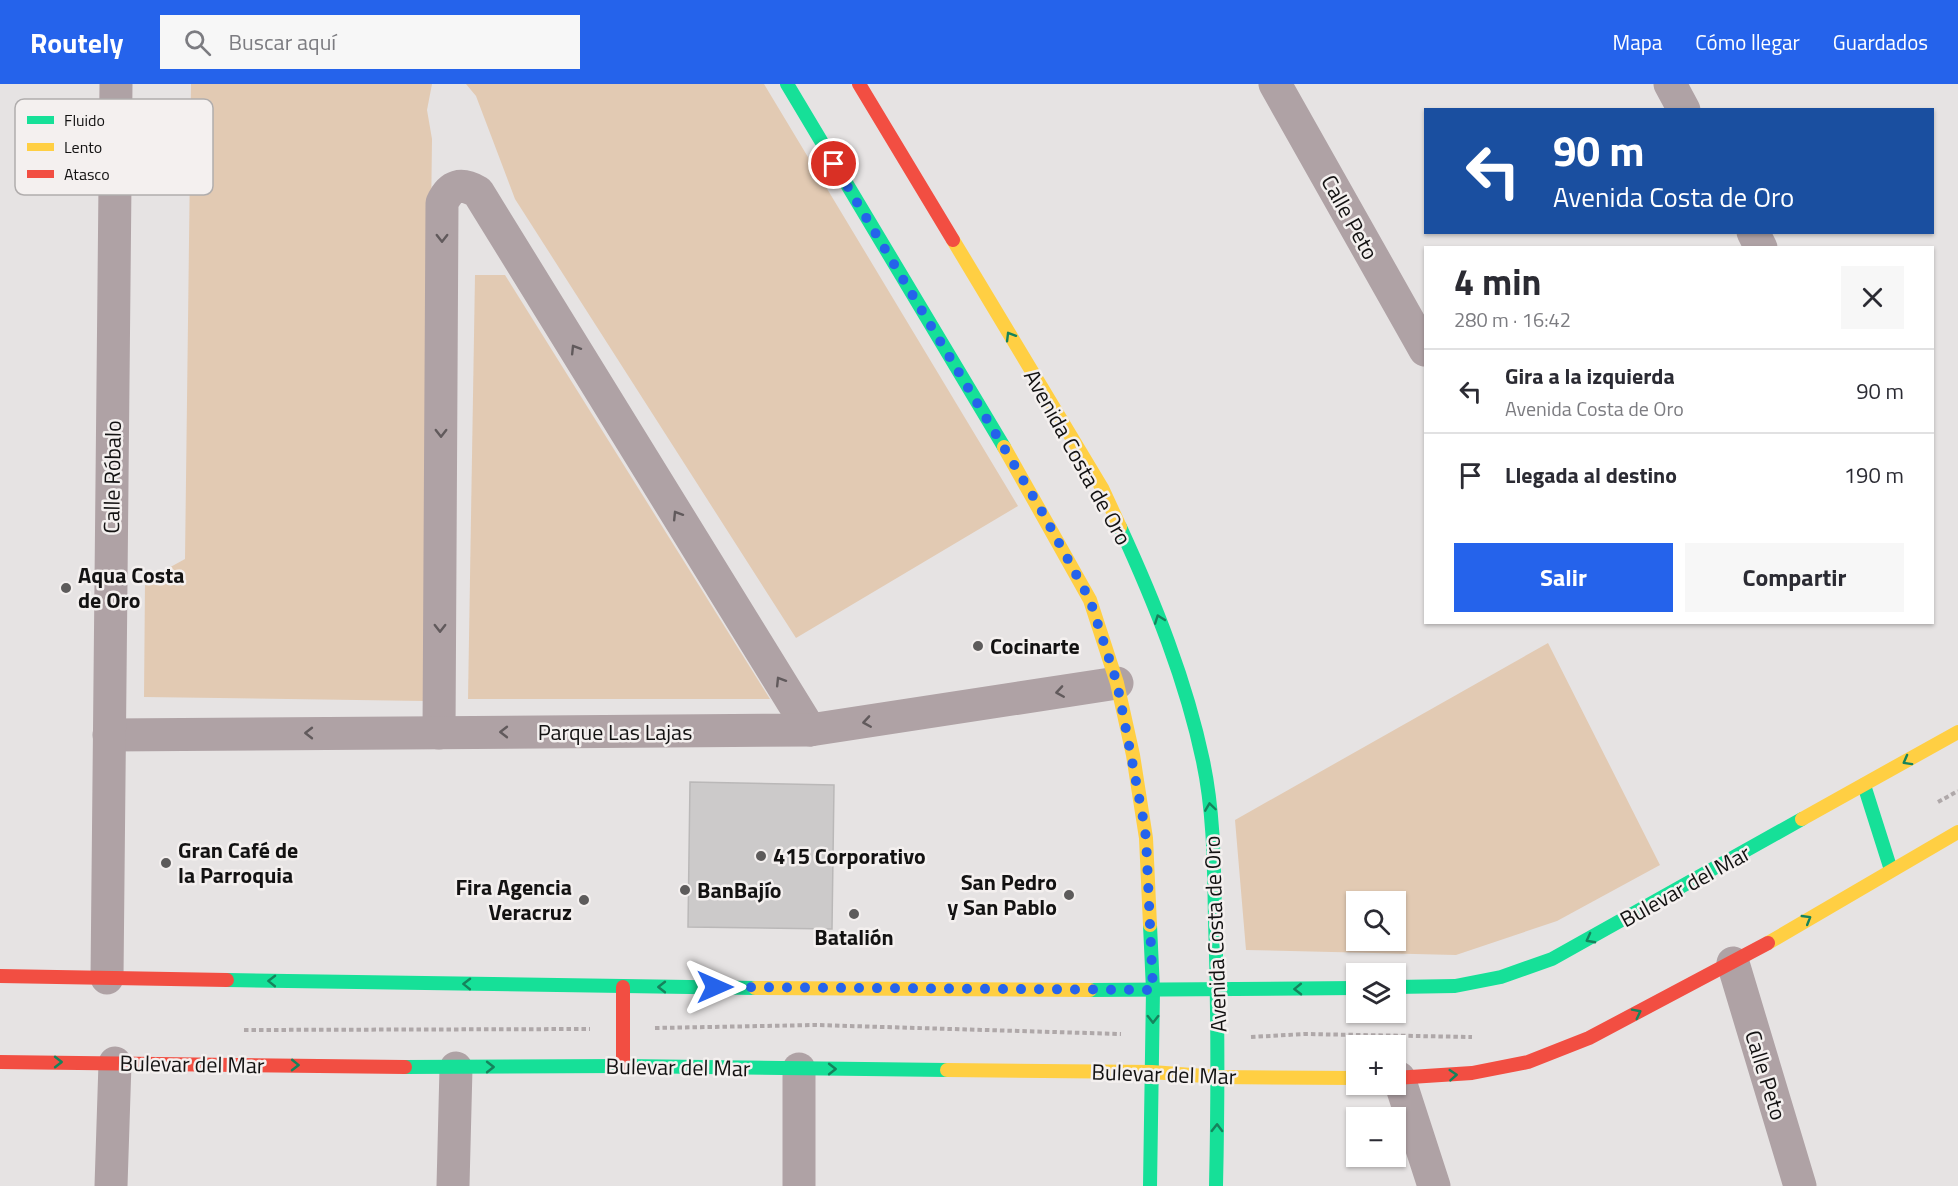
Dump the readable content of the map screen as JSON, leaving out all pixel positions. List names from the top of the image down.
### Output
{
  "streets": {
    "street": [
      "Calle Peto",
      "Avenida Costa de Oro",
      "Calle Róbalo",
      "Parque Las Lajas",
      "Bulevar del Mar"
    ]
  },
  "crossings": [
    ["Avenida Costa de Oro", "Bulevar del Mar"],
    ["Calle Róbalo", "Parque Las Lajas"]
  ],
  "places": [
    "Aqua Costa de Oro",
    "Cocinarte",
    "415 Corporativo",
    "Gran Café de la Parroquia",
    "BanBajío",
    "San Pedro y San Pablo",
    "Fira Agencia Veracruz",
    "Batalión"
  ],
  "legend": ["Fluido", "Lento", "Atasco"],
  "page": {
    "header": "Routely",
    "search": "Buscar aquí",
    "nav": ["Mapa", "Cómo llegar", "Guardados"],
    "turn": ["90 m", "Avenida Costa de Oro"],
    "heading": ["4 min", "280 m · 16:42"],
    "list": [
      {
        "name": "Gira a la izquierda",
        "note": "Avenida Costa de Oro",
        "value": "90 m"
      },
      {
        "name": "Llegada al destino",
        "value": "190 m"
      }
    ],
    "buttons": ["Salir", "Compartir"],
    "map_buttons": ["+", "−"]
  }
}
